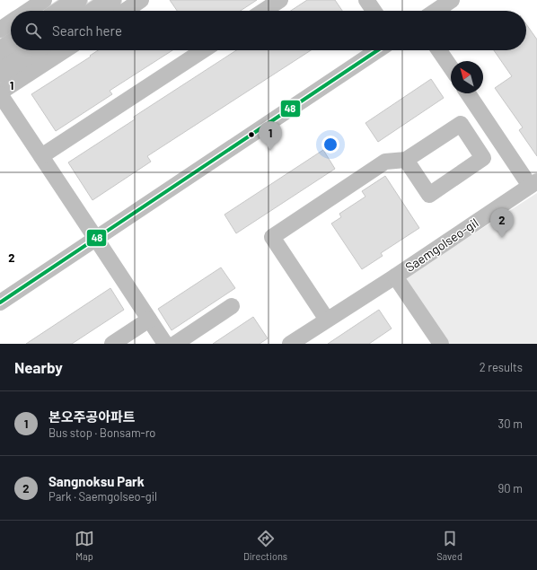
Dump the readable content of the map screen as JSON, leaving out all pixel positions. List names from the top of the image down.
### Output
{
  "streets": {
    "street": ["Saemgolseo-gil"]
  },
  "lines": ["transit line 48"],
  "north": "top left",
  "page": {
    "search": "Search here",
    "pins": ["1", "2"],
    "heading": ["Nearby", "2 results"],
    "list": [
      {
        "mark": "1",
        "name": "본오주공아파트",
        "note": "Bus stop · Bonsam-ro",
        "value": "30 m"
      },
      {
        "mark": "2",
        "name": "Sangnoksu Park",
        "note": "Park · Saemgolseo-gil",
        "value": "90 m"
      }
    ],
    "nav": ["Map", "Directions", "Saved"]
  },
  "grid": {
    "rows": ["1", "2"]
  }
}
